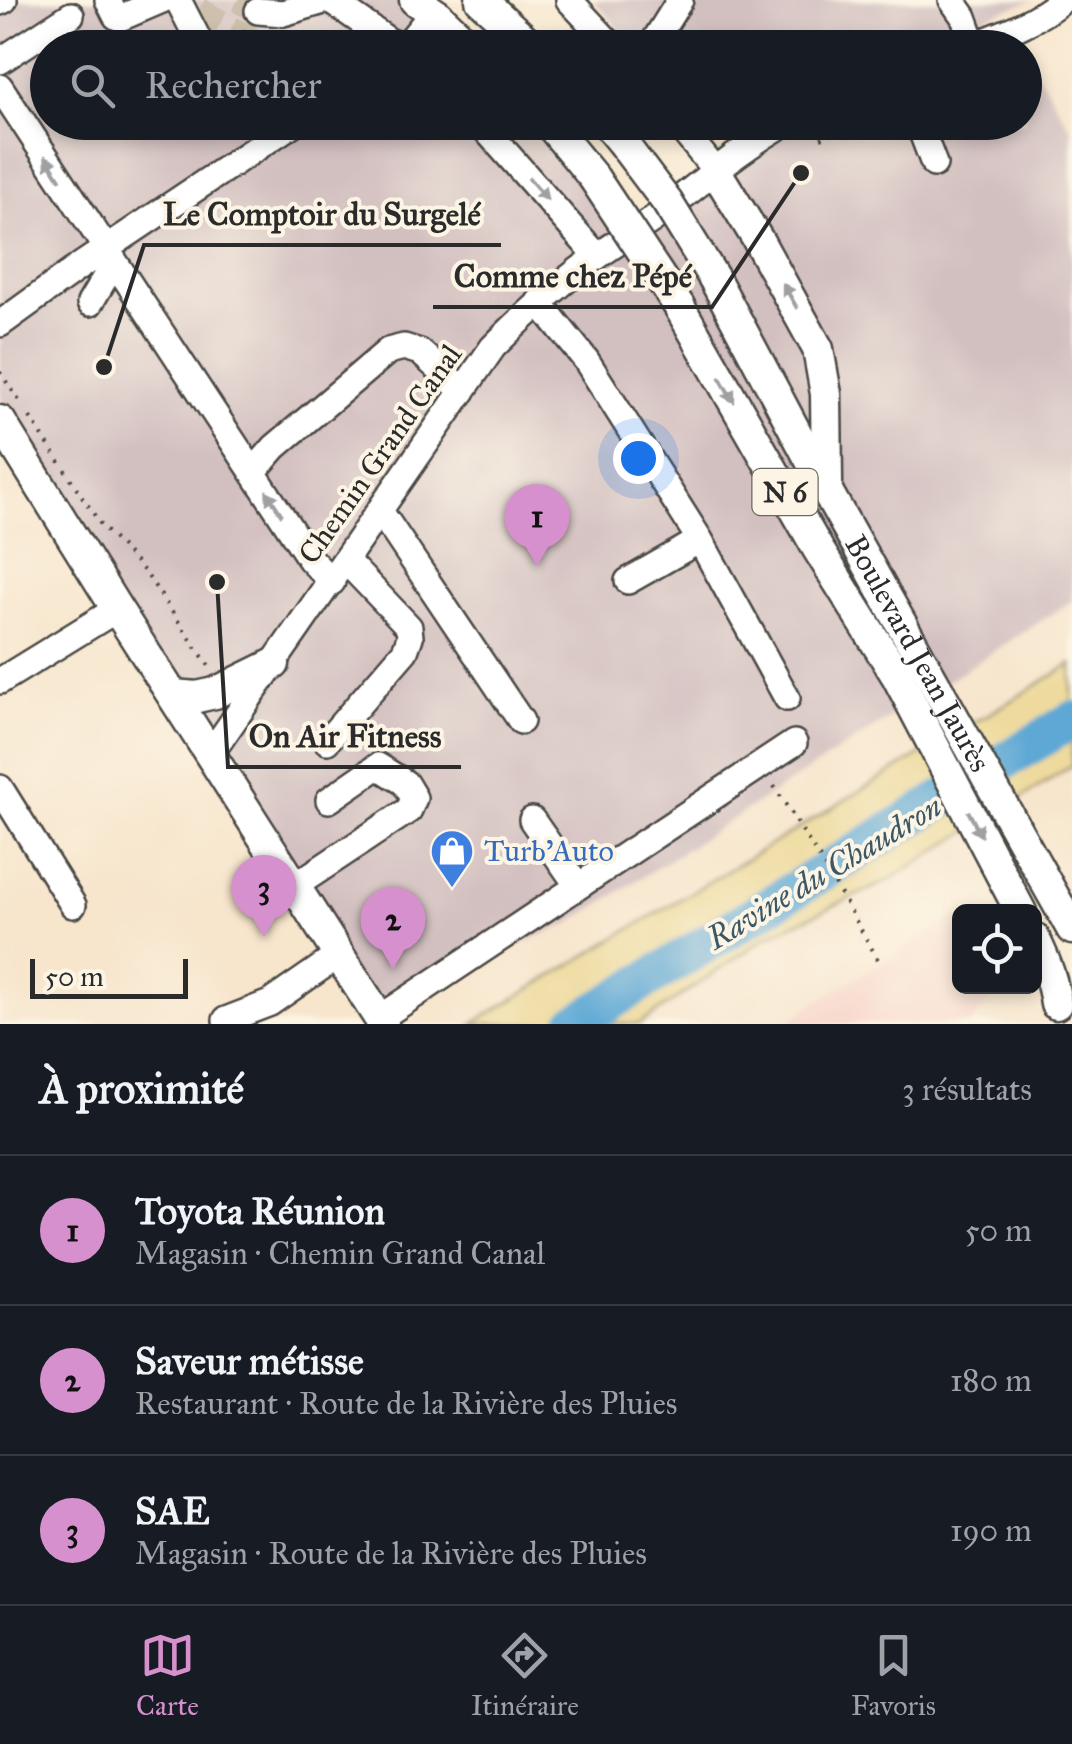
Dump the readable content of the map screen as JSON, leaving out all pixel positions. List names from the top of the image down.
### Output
{
  "streets": {
    "main road": ["N 6", "Boulevard Jean Jaurès"],
    "street": ["Chemin Grand Canal"]
  },
  "water": ["Ravine du Chaudron"],
  "places": {
    "other": ["Comme chez Pépé", "Le Comptoir du Surgelé", "On Air Fitness"],
    "shop": ["Turb'Auto"]
  },
  "scale_bar": "50 m",
  "page": {
    "search": "Rechercher",
    "pins": ["1", "3", "2"],
    "scale": "50 m",
    "heading": ["À proximité", "3 résultats"],
    "list": [
      {
        "mark": "1",
        "name": "Toyota Réunion",
        "note": "Magasin · Chemin Grand Canal",
        "value": "50 m"
      },
      {
        "mark": "2",
        "name": "Saveur métisse",
        "note": "Restaurant · Route de la Rivière des Pluies",
        "value": "180 m"
      },
      {
        "mark": "3",
        "name": "SAE",
        "note": "Magasin · Route de la Rivière des Pluies",
        "value": "190 m"
      }
    ],
    "nav": ["Carte", "Itinéraire", "Favoris"]
  }
}
